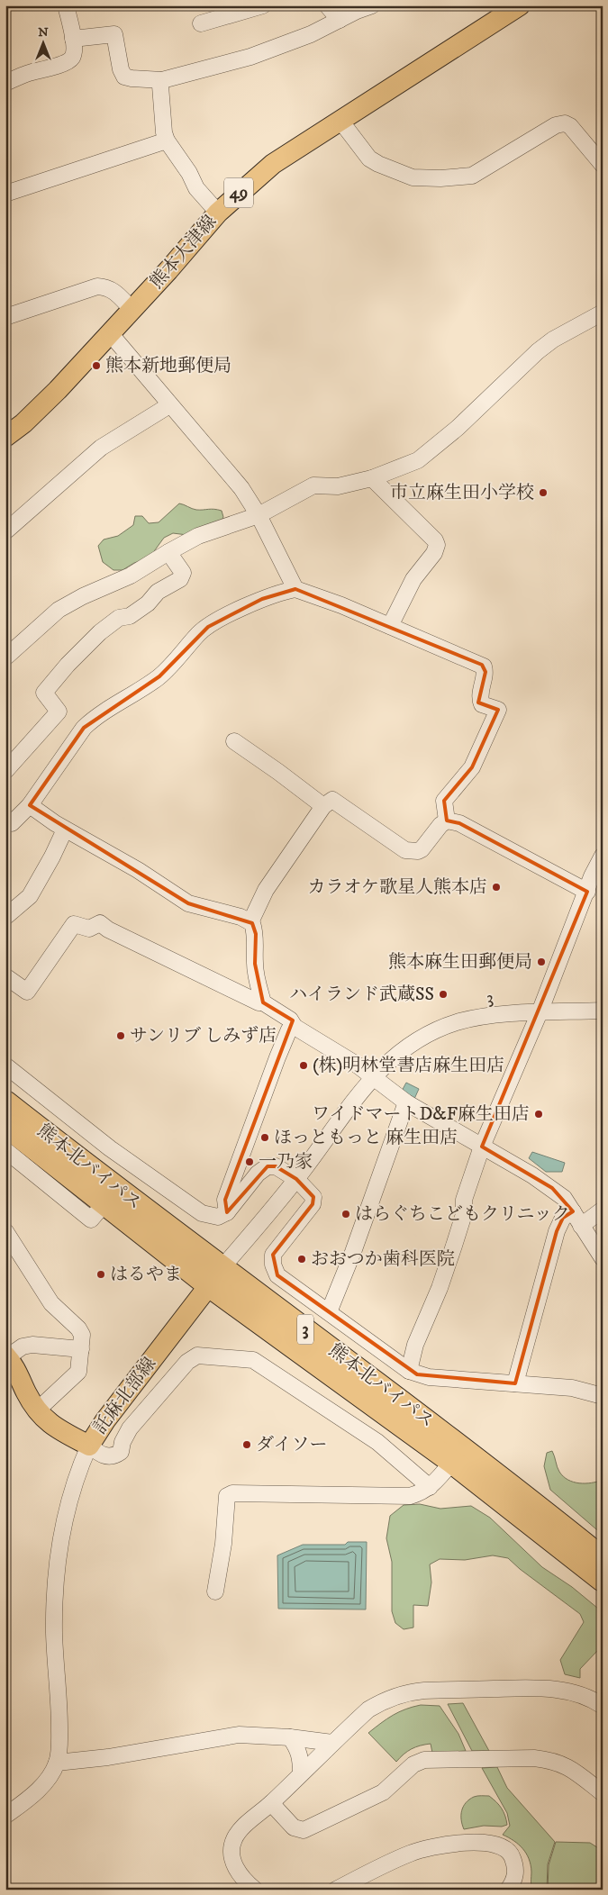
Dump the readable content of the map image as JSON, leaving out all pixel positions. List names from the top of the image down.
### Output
{
  "streets": {
    "highway": ["3", "熊本北バイパス"],
    "main road": ["49", "熊本大津線", "託麻北部線"]
  },
  "crossings": [
    ["3", "熊本北バイパス"],
    ["3", "託麻北部線"],
    ["熊本北バイパス", "託麻北部線"]
  ],
  "places": [
    "熊本新地郵便局",
    "市立麻生田小学校",
    "カラオケ歌星人熊本店",
    "熊本麻生田郵便局",
    "ハイランド武蔵SS",
    "サンリブ しみず店",
    "(株)明林堂書店麻生田店",
    "ワイドマートD&F麻生田店",
    "ほっともっと 麻生田店",
    "一乃家",
    "はらぐちこどもクリニック",
    "おおつか歯科医院",
    "はるやま",
    "ダイソー"
  ],
  "north": "top"
}
